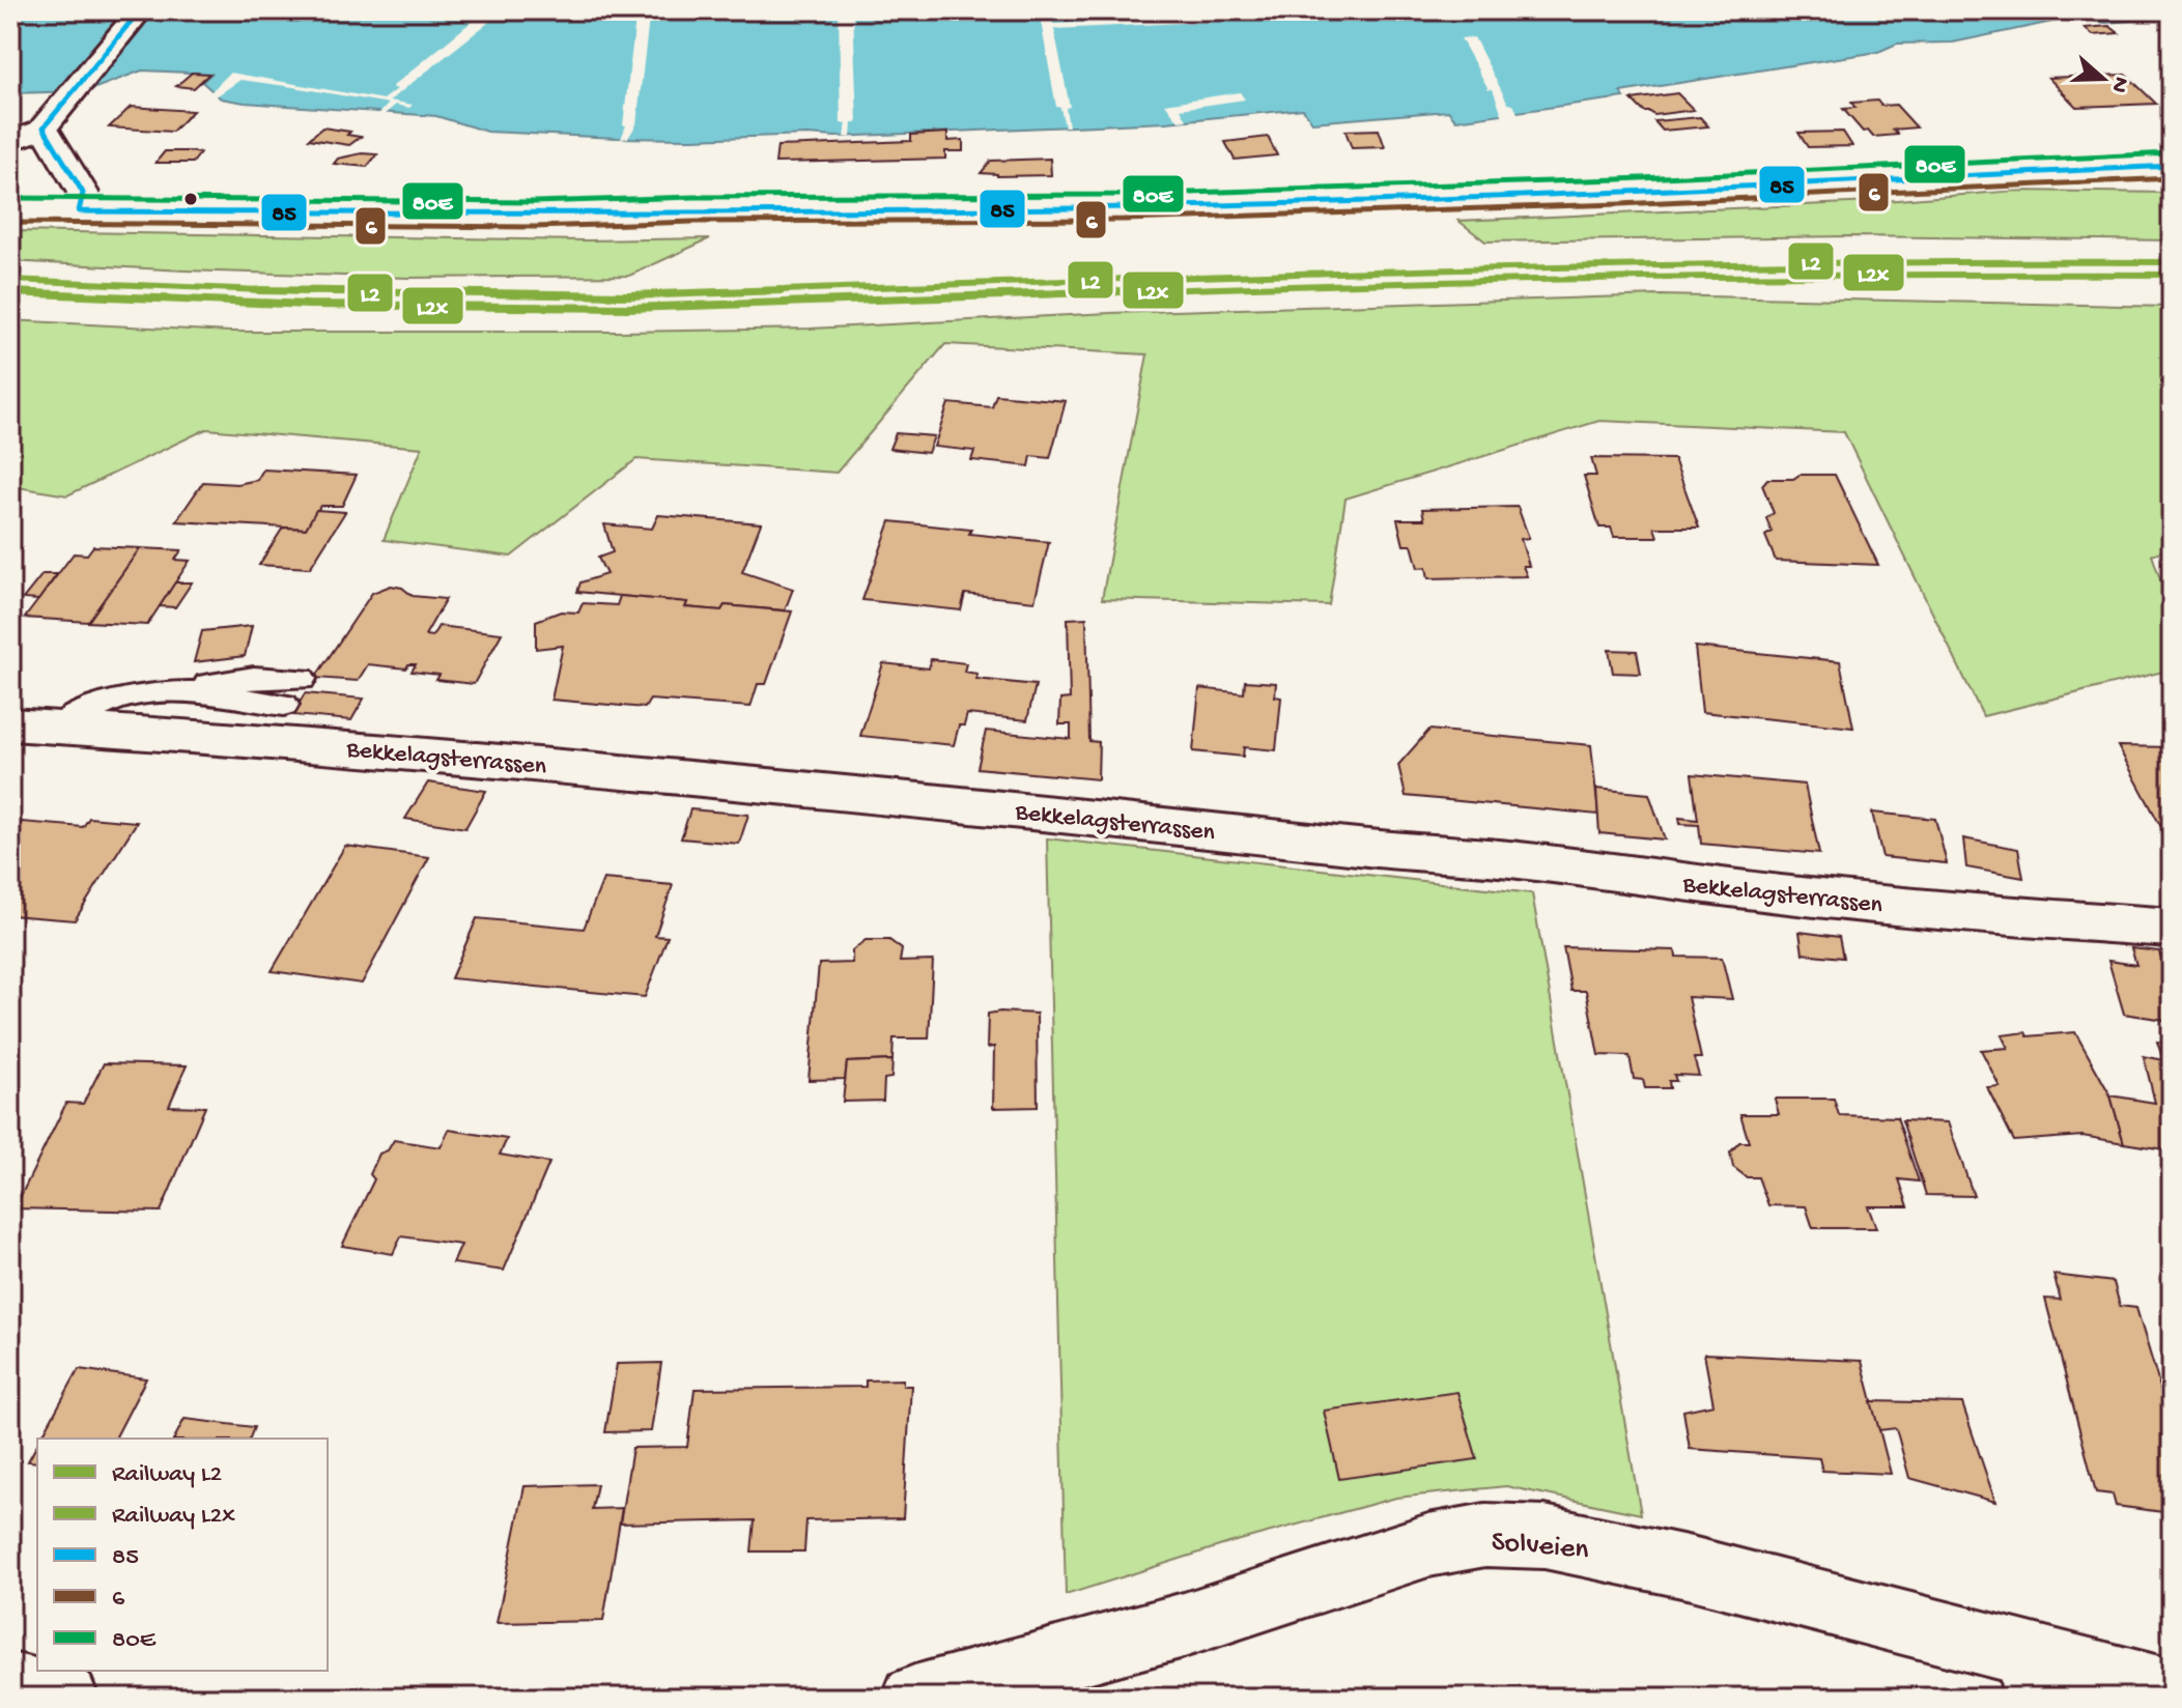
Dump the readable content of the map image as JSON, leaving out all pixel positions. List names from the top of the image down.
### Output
{
  "streets": {
    "main road": ["Bekkelagsterrassen", "Solveien"]
  },
  "lines": [
    "transit line 85",
    "transit line 80E",
    "transit line 6",
    "rail line L2",
    "rail line L2x"
  ],
  "legend": [
    "Railway L2",
    "Railway L2x",
    "85",
    "6",
    "80E"
  ],
  "north": "right"
}
